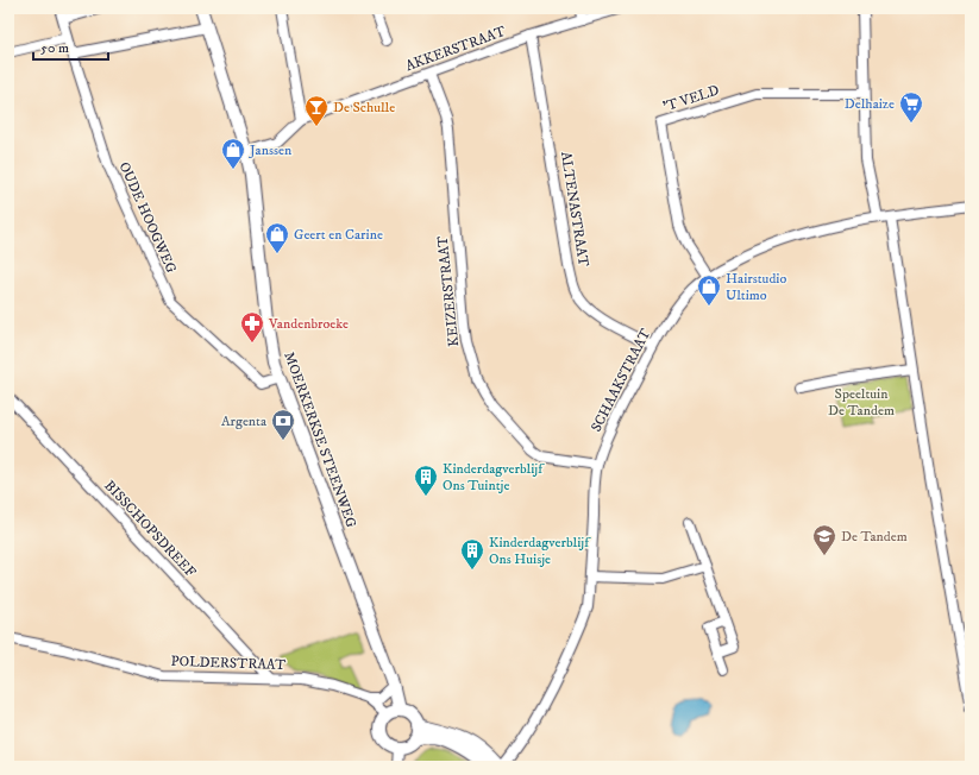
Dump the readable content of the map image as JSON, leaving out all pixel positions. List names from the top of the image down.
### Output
{
  "streets": {
    "street": [
      "AKKERSTRAAT",
      "'T VELD",
      "ALTENASTRAAT",
      "OUDE HOOGWEG",
      "KEIZERSTRAAT",
      "SCHAAKSTRAAT",
      "MOERKERKSE STEENWEG",
      "BISSCHOPSDREEF",
      "POLDERSTRAAT"
    ]
  },
  "crossings": [
    ["AKKERSTRAAT", "ALTENASTRAAT"],
    ["AKKERSTRAAT", "KEIZERSTRAAT"],
    ["'T VELD", "SCHAAKSTRAAT"],
    ["ALTENASTRAAT", "SCHAAKSTRAAT"],
    ["OUDE HOOGWEG", "MOERKERKSE STEENWEG"],
    ["KEIZERSTRAAT", "SCHAAKSTRAAT"],
    ["MOERKERKSE STEENWEG", "POLDERSTRAAT"],
    ["BISSCHOPSDREEF", "POLDERSTRAAT"]
  ],
  "parks": ["Speeltuin De Tandem"],
  "places": {
    "supermarket": ["Delhaize"],
    "bar": ["De Schulle"],
    "shop": ["Janssen", "Geert en Carine", "Hairstudio Ultimo"],
    "pharmacy": ["Vandenbroeke"],
    "bank": ["Argenta"],
    "building": ["Kinderdagverblijf Ons Tuintje", "Kinderdagverblijf Ons Huisje"],
    "school or university": ["De Tandem"]
  },
  "scale_bar": "50 m"
}
